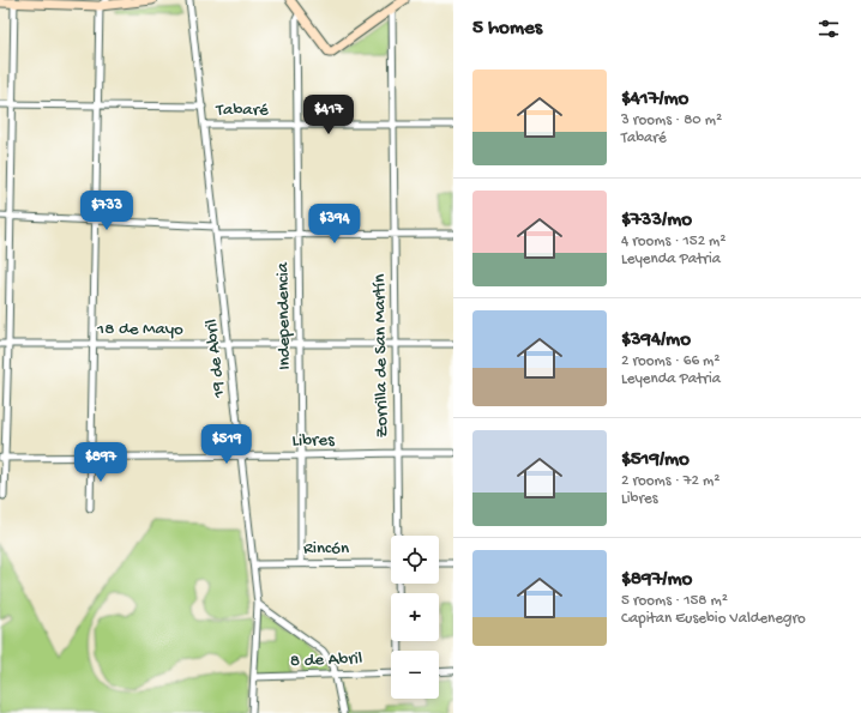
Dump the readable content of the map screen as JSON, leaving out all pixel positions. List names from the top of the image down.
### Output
{
  "streets": {
    "street": [
      "Tabaré",
      "Independencia",
      "18 de Mayo",
      "Zorrilla de San Martín",
      "19 de Abril",
      "Libres",
      "Rincón",
      "8 de Abril"
    ]
  },
  "crossings": [
    ["Tabaré", "Independencia"],
    ["Tabaré", "Zorrilla de San Martín"],
    ["Tabaré", "19 de Abril"],
    ["Independencia", "18 de Mayo"],
    ["Independencia", "Libres"],
    ["Independencia", "Rincón"],
    ["18 de Mayo", "Zorrilla de San Martín"],
    ["18 de Mayo", "19 de Abril"],
    ["Zorrilla de San Martín", "Libres"],
    ["19 de Abril", "Libres"],
    ["19 de Abril", "Rincón"],
    ["19 de Abril", "8 de Abril"]
  ],
  "page": {
    "heading": "5 homes",
    "list": [
      {
        "name": "$417/mo",
        "note": "3 rooms · 80 m² · Tabaré"
      },
      {
        "name": "$733/mo",
        "note": "4 rooms · 152 m² · Leyenda Patria"
      },
      {
        "name": "$394/mo",
        "note": "2 rooms · 66 m² · Leyenda Patria"
      },
      {
        "name": "$519/mo",
        "note": "2 rooms · 72 m² · Libres"
      },
      {
        "name": "$897/mo",
        "note": "5 rooms · 158 m² · Capitan Eusebio Valdenegro"
      }
    ],
    "price": [
      "$417",
      "$733",
      "$394",
      "$519",
      "$897"
    ],
    "map_buttons": ["+", "−"]
  }
}
